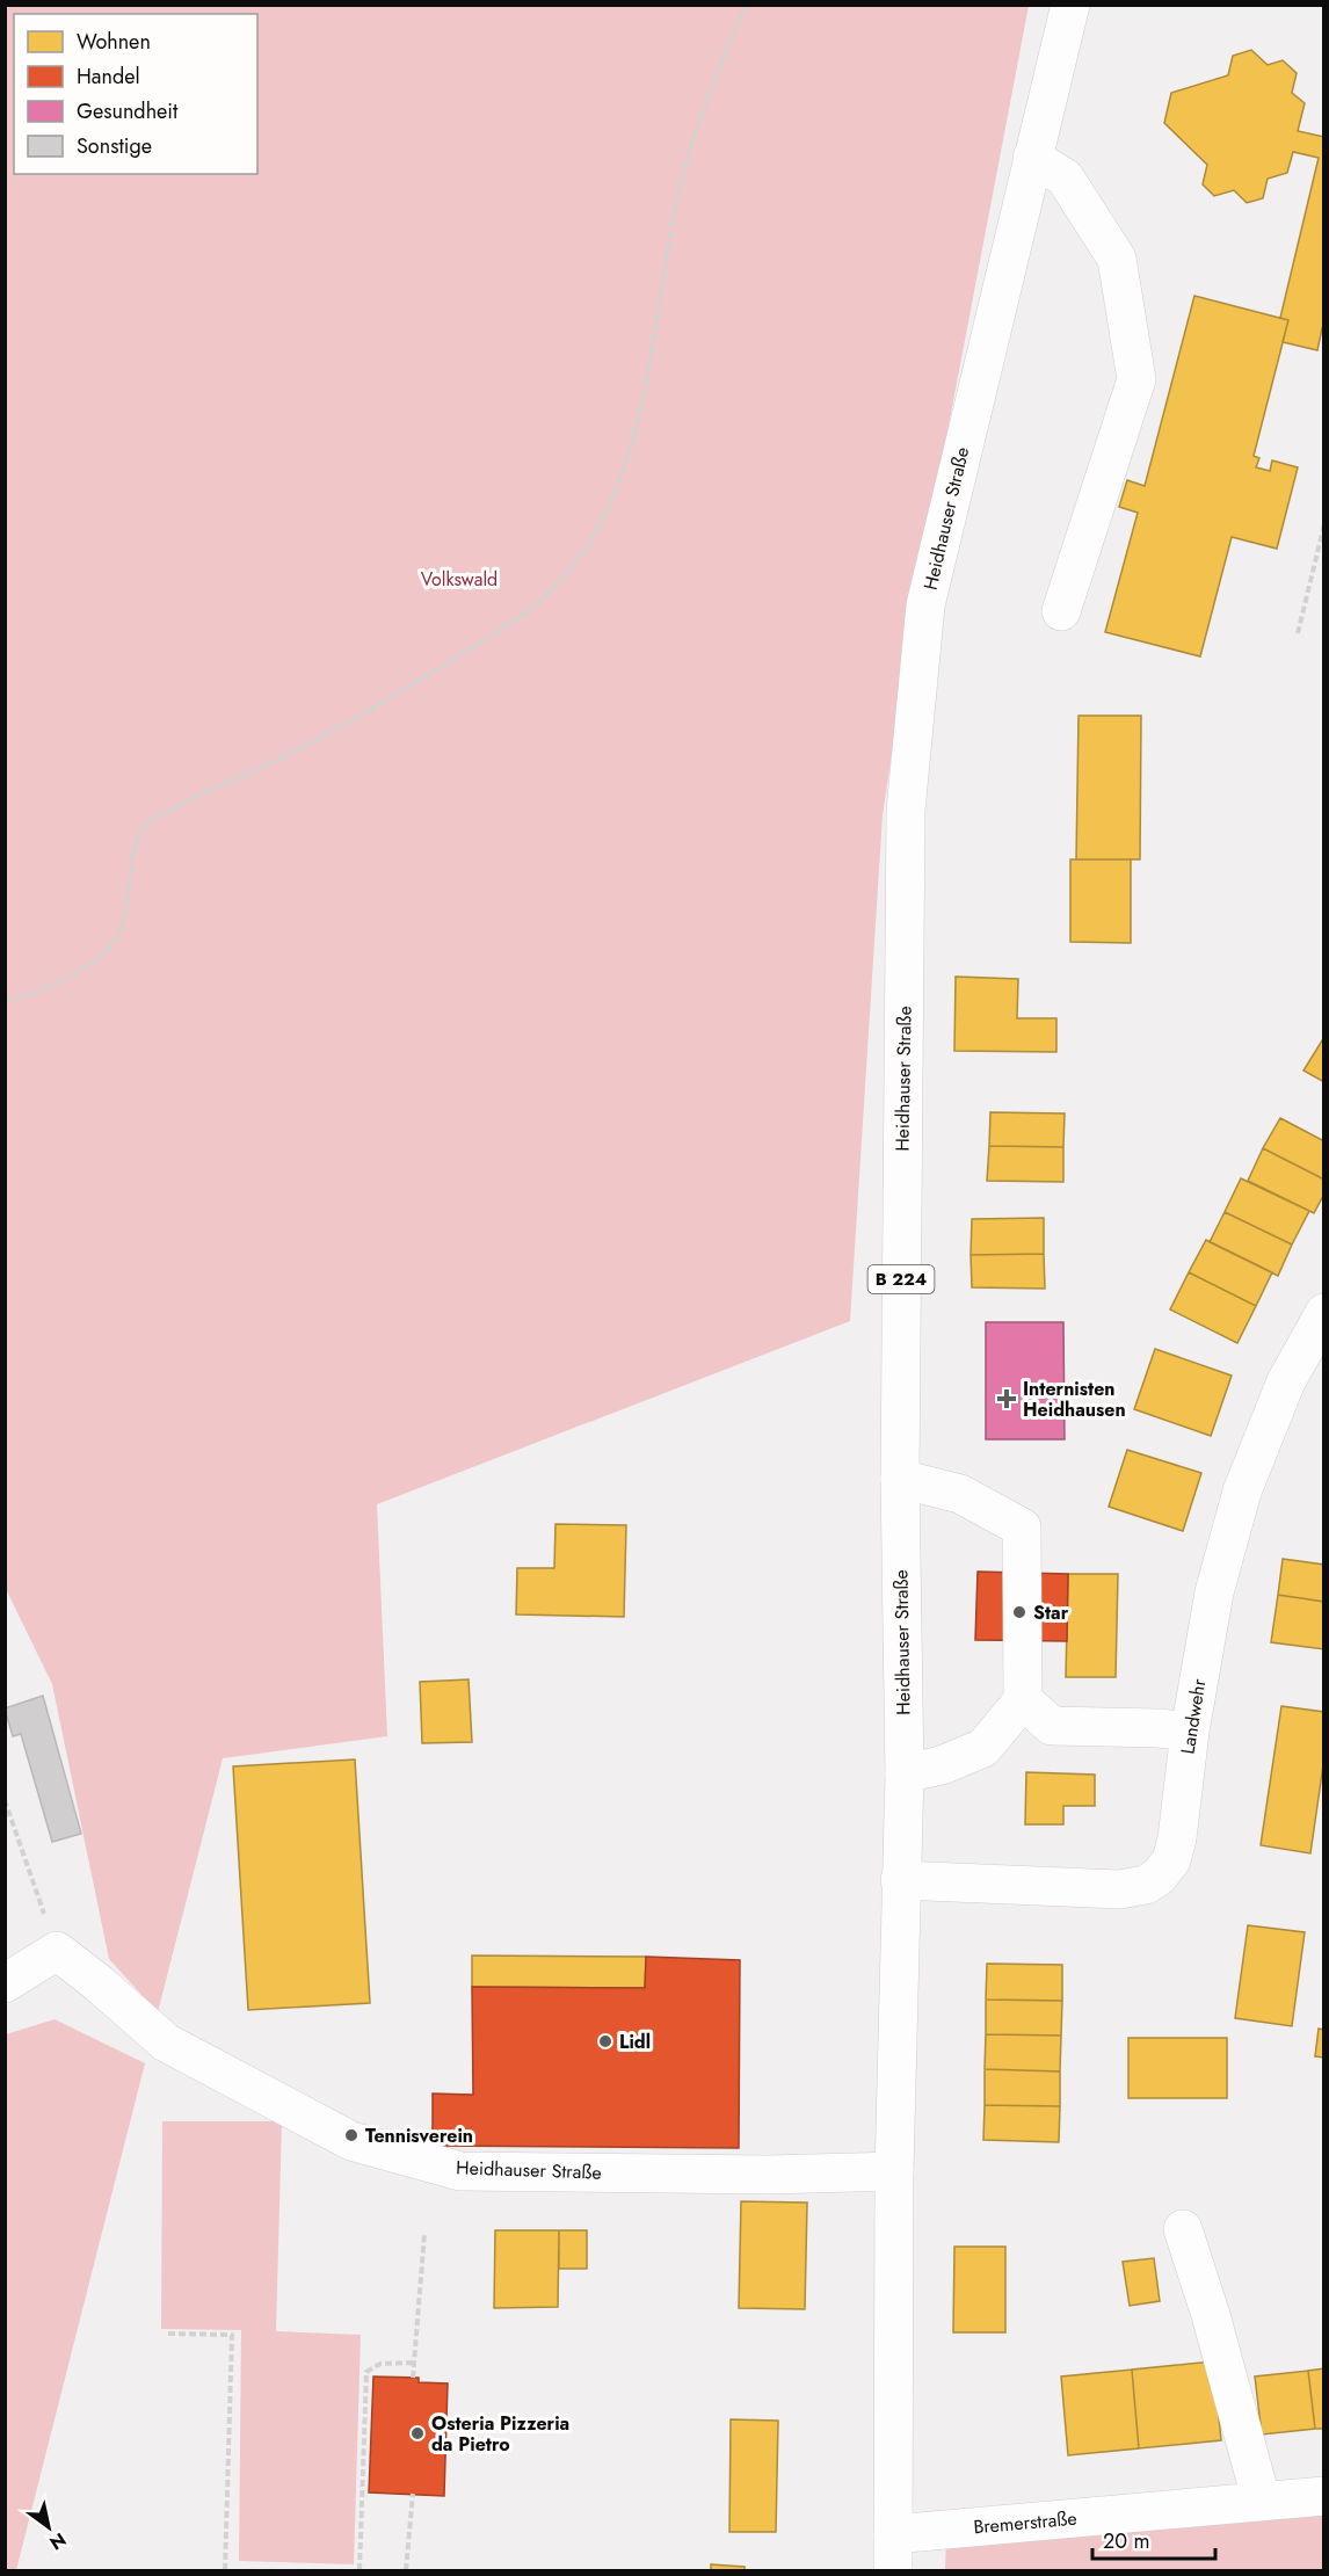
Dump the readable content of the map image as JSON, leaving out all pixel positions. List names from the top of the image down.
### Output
{
  "streets": {
    "main road": [
      "Heidhauser Straße",
      "B 224",
      "Landwehr",
      "Bremerstraße"
    ]
  },
  "crossings": [
    ["Heidhauser Straße", "Landwehr"],
    ["Heidhauser Straße", "Bremerstraße"]
  ],
  "parks": ["Volkswald"],
  "places": {
    "health": ["Internisten Heidhausen"],
    "other": [
      "Star",
      "Lidl",
      "Tennisverein",
      "Osteria Pizzeria da Pietro"
    ]
  },
  "legend": [
    "Wohnen",
    "Handel",
    "Gesundheit",
    "Sonstige"
  ],
  "scale_bar": "20 m",
  "north": "bottom right"
}
